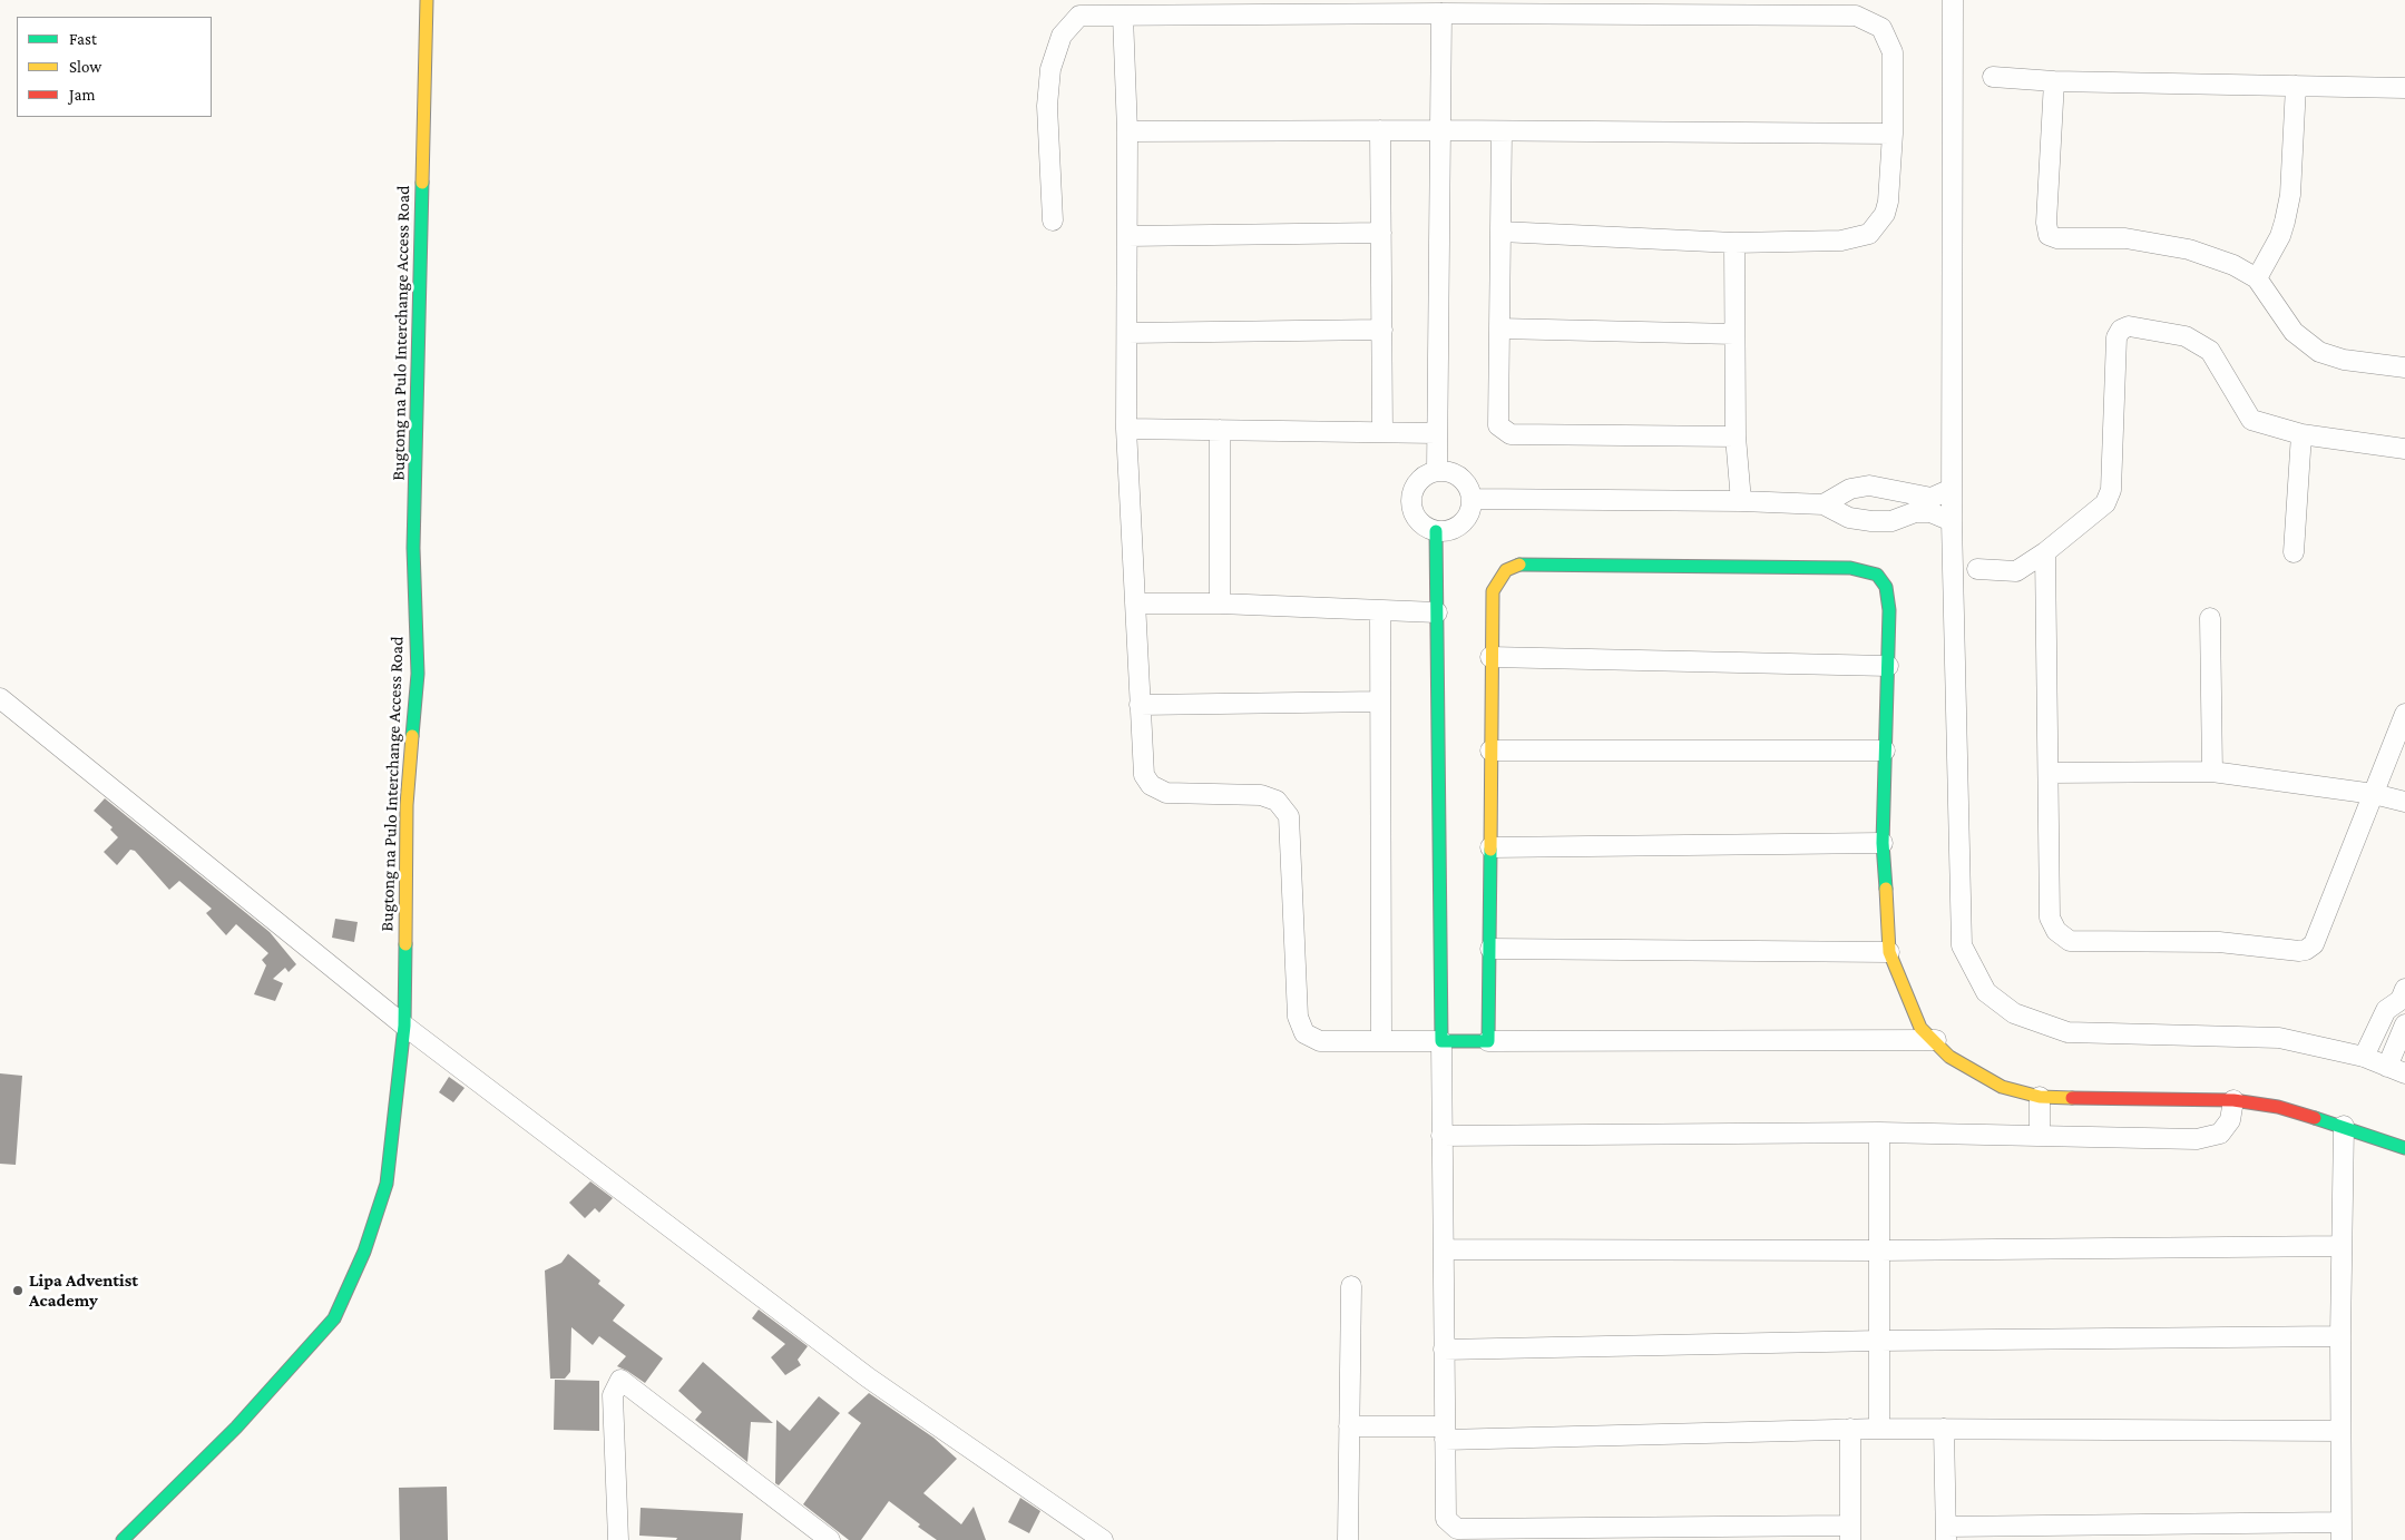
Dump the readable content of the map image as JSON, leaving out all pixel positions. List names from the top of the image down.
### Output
{
  "streets": {
    "street": ["Bugtong na Pulo Interchange Access Road"]
  },
  "places": ["Lipa Adventist Academy"],
  "legend": ["Fast", "Slow", "Jam"]
}
